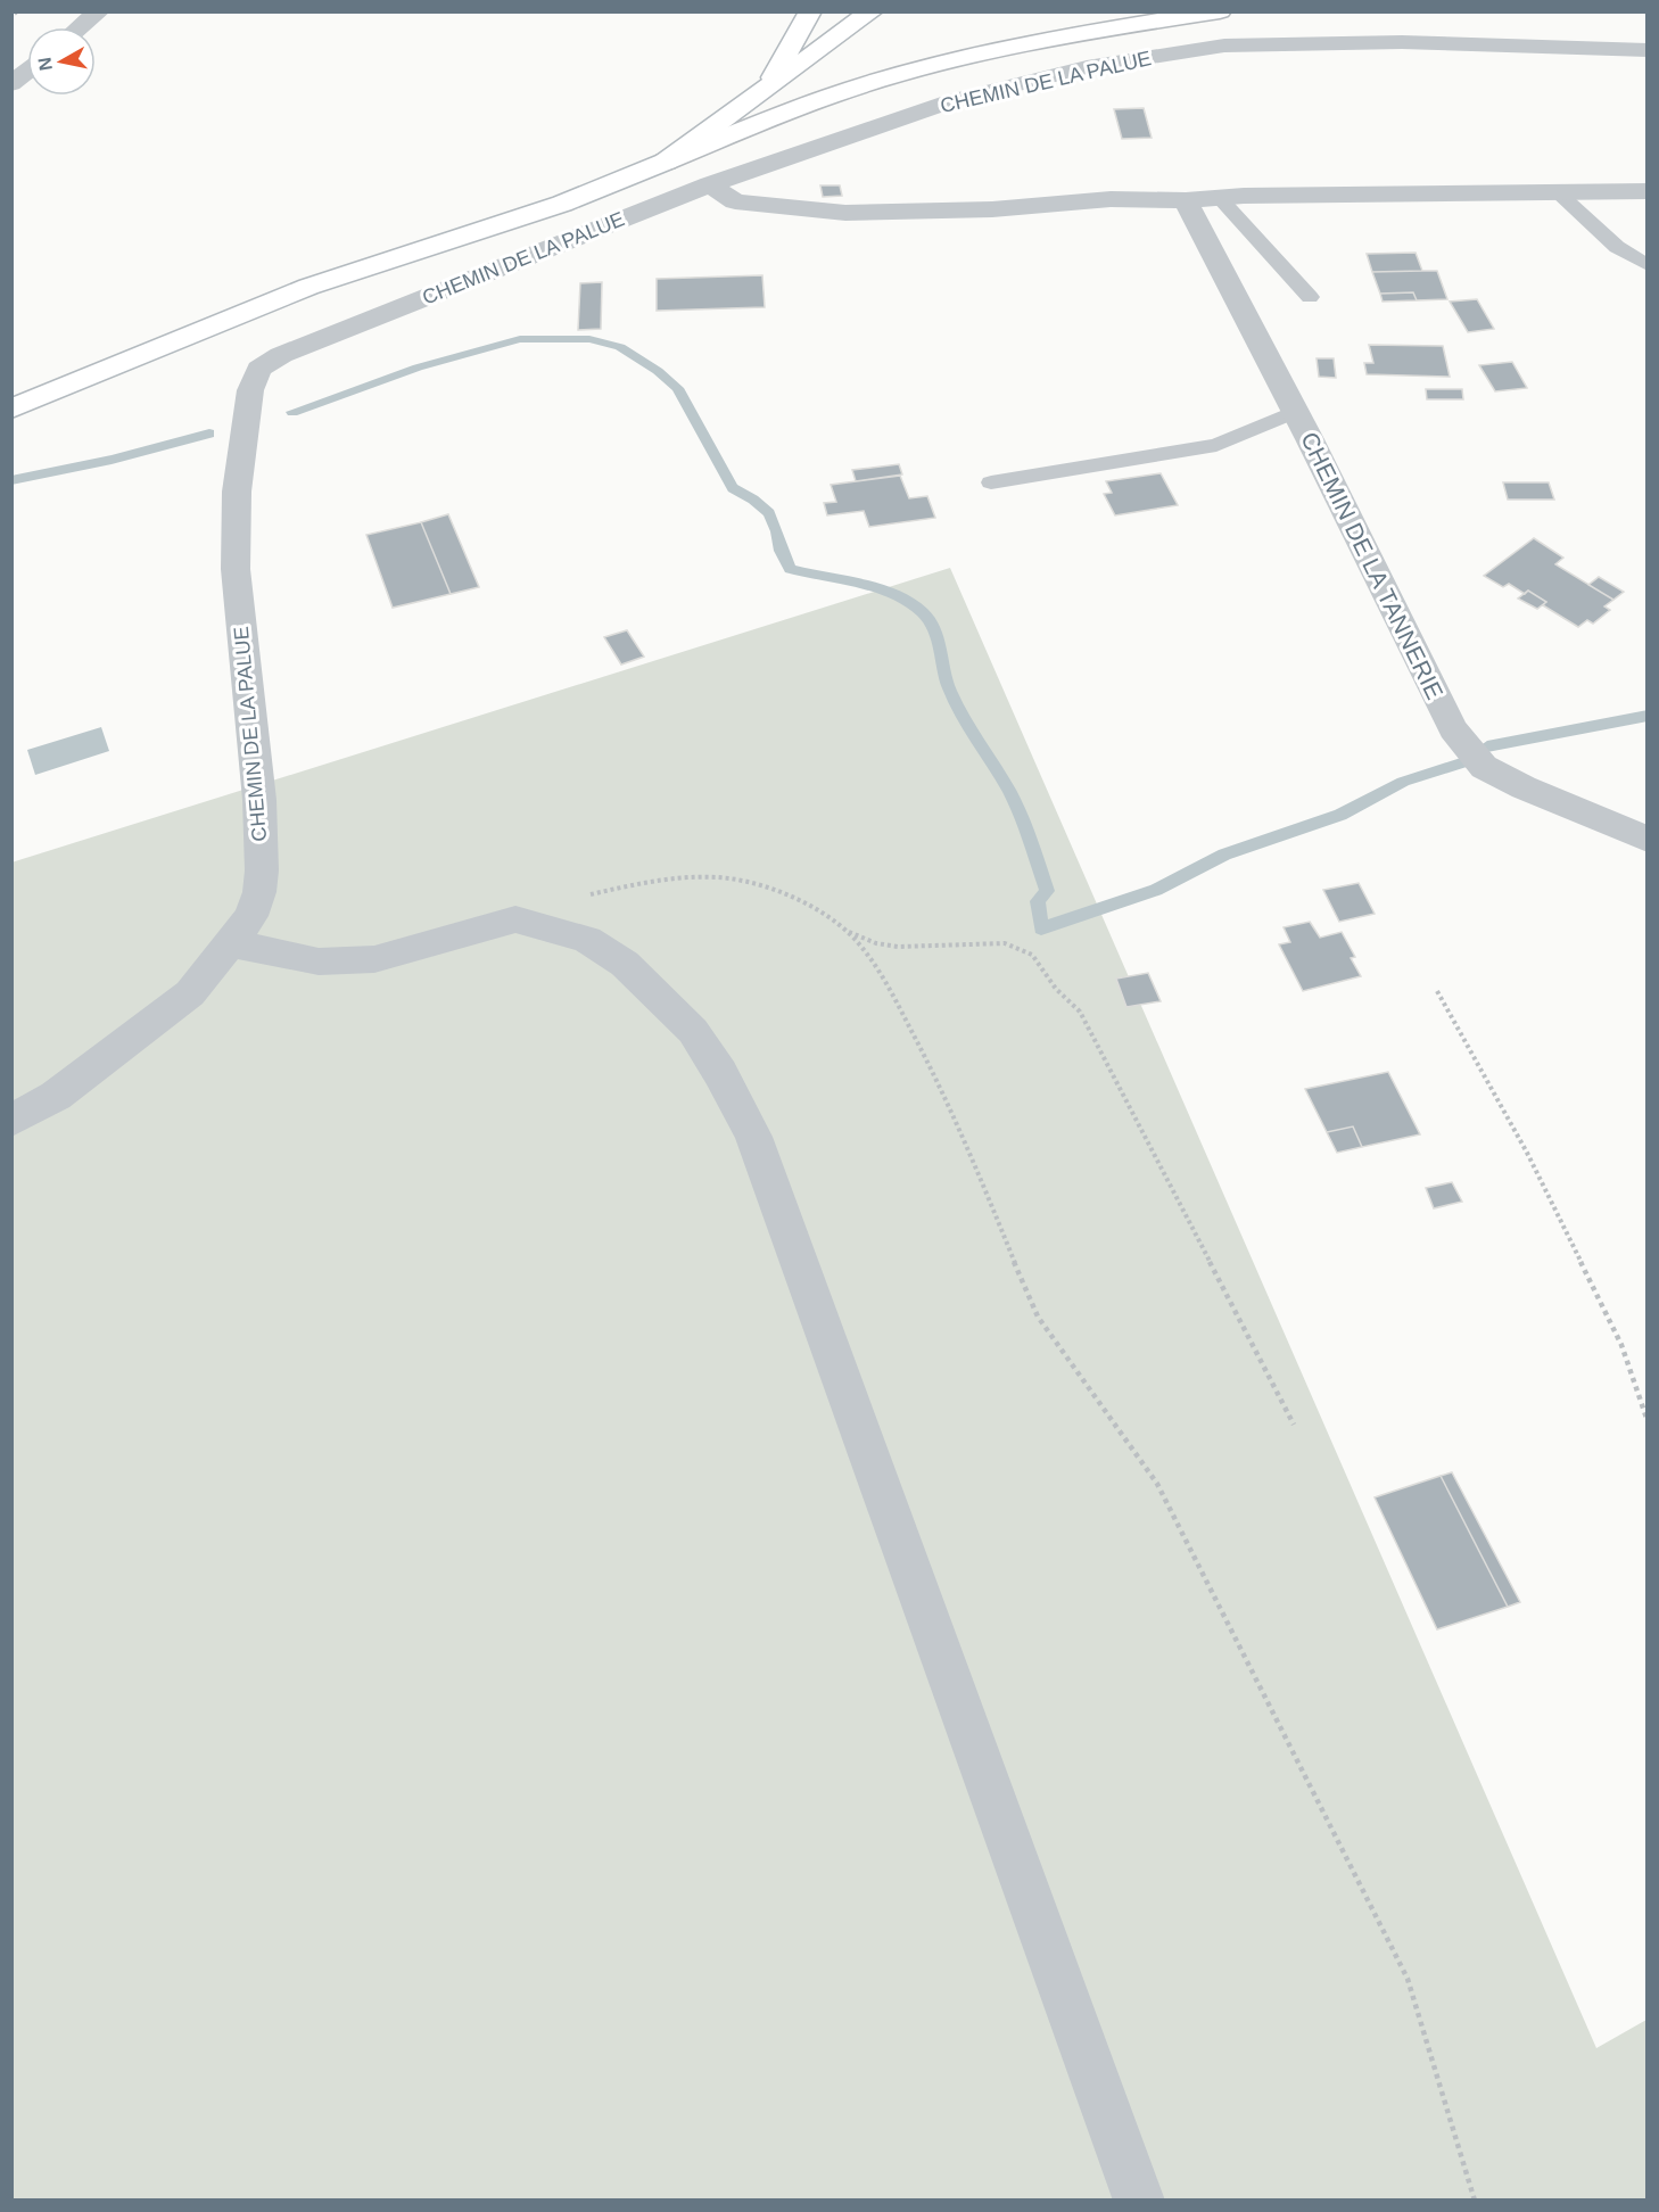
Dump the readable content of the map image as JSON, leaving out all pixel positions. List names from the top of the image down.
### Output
{
  "streets": {
    "street": ["CHEMIN DE LA PALUE", "CHEMIN DE LA TANNERIE"]
  },
  "north": "left"
}
